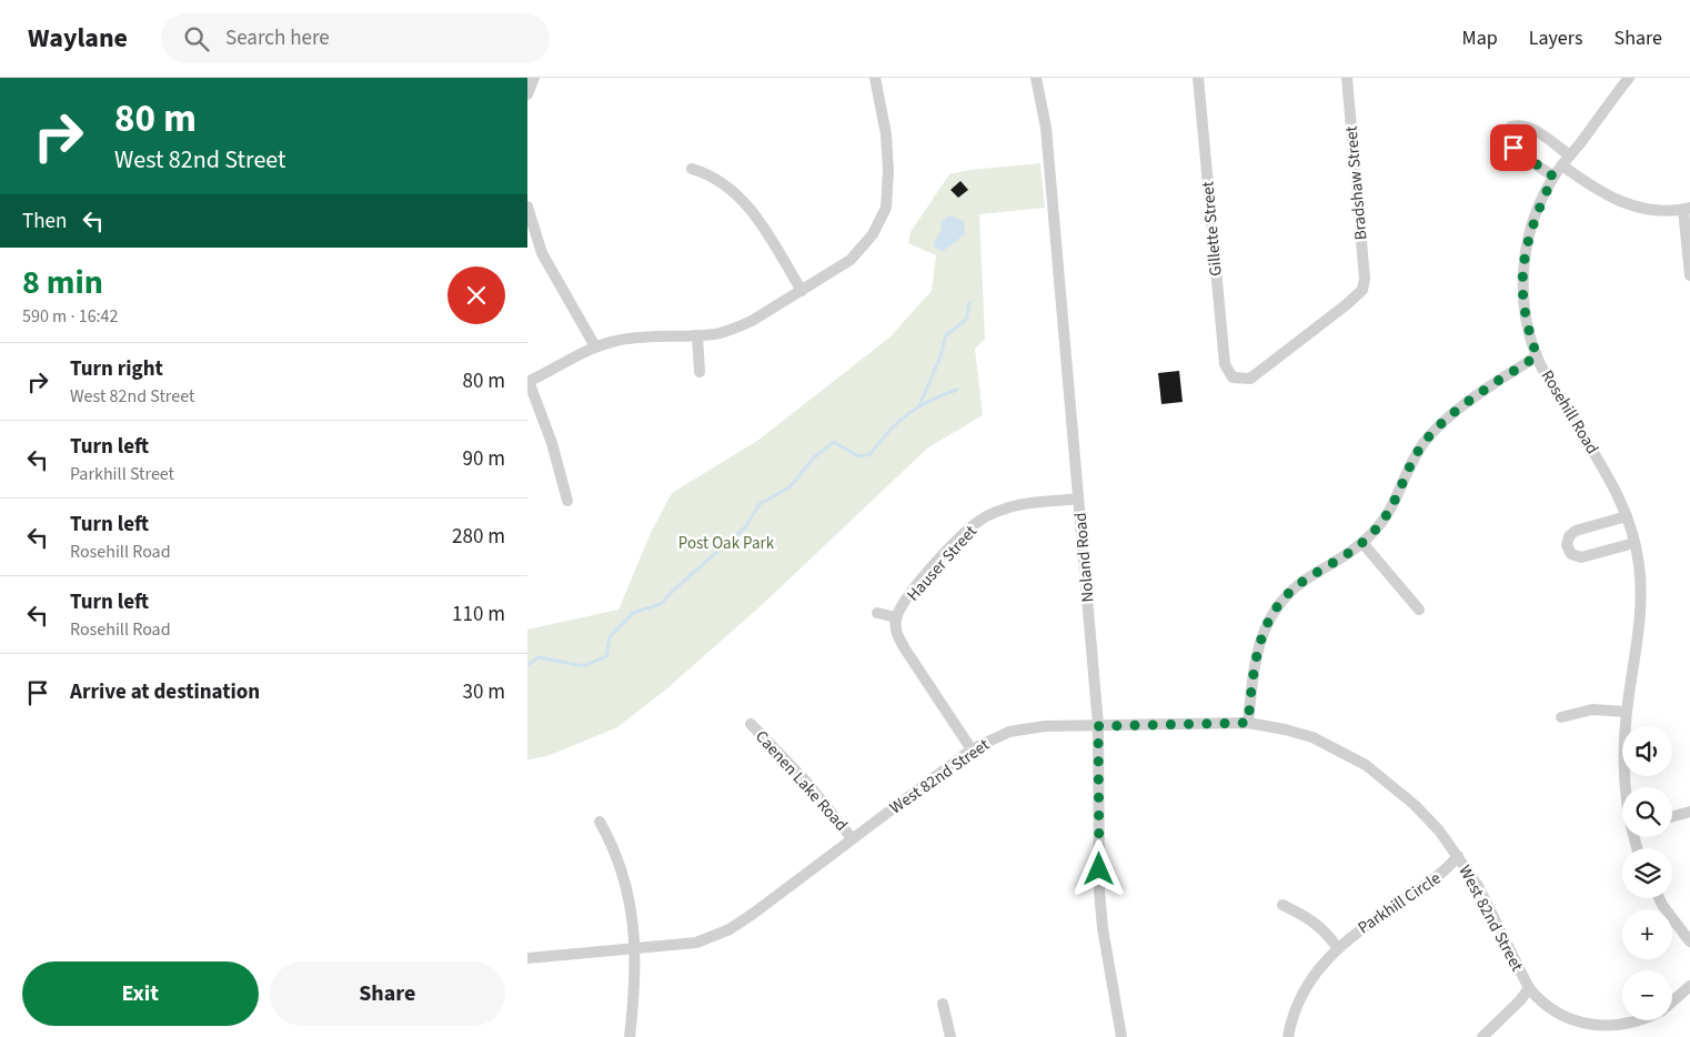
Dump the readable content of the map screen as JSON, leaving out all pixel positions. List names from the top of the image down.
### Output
{
  "streets": {
    "street": [
      "Bradshaw Street",
      "Gillette Street",
      "Rosehill Road",
      "Noland Road",
      "Hauser Street",
      "West 82nd Street",
      "Caenen Lake Road",
      "Parkhill Circle"
    ]
  },
  "crossings": [
    ["Bradshaw Street", "Gillette Street"],
    ["Noland Road", "Hauser Street"],
    ["Noland Road", "West 82nd Street"],
    ["Hauser Street", "West 82nd Street"],
    ["West 82nd Street", "Caenen Lake Road"],
    ["West 82nd Street", "Parkhill Circle"]
  ],
  "parks": ["Post Oak Park"],
  "page": {
    "header": "Waylane",
    "search": "Search here",
    "nav": ["Map", "Layers", "Share"],
    "turn": ["80 m", "West 82nd Street"],
    "then": "Then",
    "heading": ["8 min", "590 m · 16:42"],
    "list": [
      {
        "name": "Turn right",
        "note": "West 82nd Street",
        "value": "80 m"
      },
      {
        "name": "Turn left",
        "note": "Parkhill Street",
        "value": "90 m"
      },
      {
        "name": "Turn left",
        "note": "Rosehill Road",
        "value": "280 m"
      },
      {
        "name": "Turn left",
        "note": "Rosehill Road",
        "value": "110 m"
      },
      {
        "name": "Arrive at destination",
        "value": "30 m"
      }
    ],
    "map_buttons": ["+", "−"],
    "buttons": ["Exit", "Share"]
  }
}
